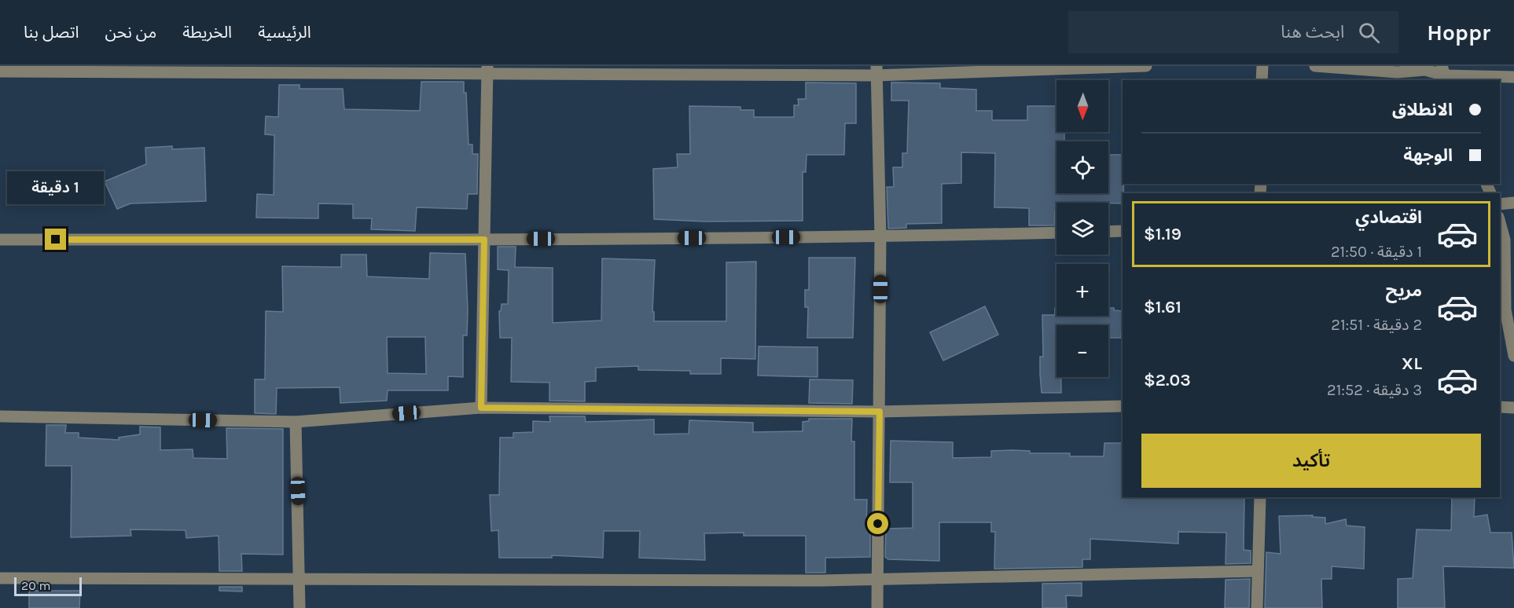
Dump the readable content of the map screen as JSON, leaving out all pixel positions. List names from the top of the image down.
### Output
{
  "scale_bar": "20 m",
  "north": "bottom",
  "page": {
    "header": "Hoppr",
    "search": "ابحث هنا",
    "nav": [
      "الرئيسية",
      "الخريطة",
      "من نحن",
      "اتصل بنا"
    ],
    "map_buttons": ["+", "−"],
    "banner": ["الانطلاق", "الوجهة"],
    "bubble": "1 دقيقة",
    "list": [
      {
        "name": "اقتصادي",
        "note": "1 دقيقة · 21:50",
        "value": "$1.19"
      },
      {
        "name": "مريح",
        "note": "2 دقيقة · 21:51",
        "value": "$1.61"
      },
      {
        "name": "XL",
        "note": "3 دقيقة · 21:52",
        "value": "$2.03"
      }
    ],
    "buttons": "تأكيد",
    "scale": "20 m"
  }
}
